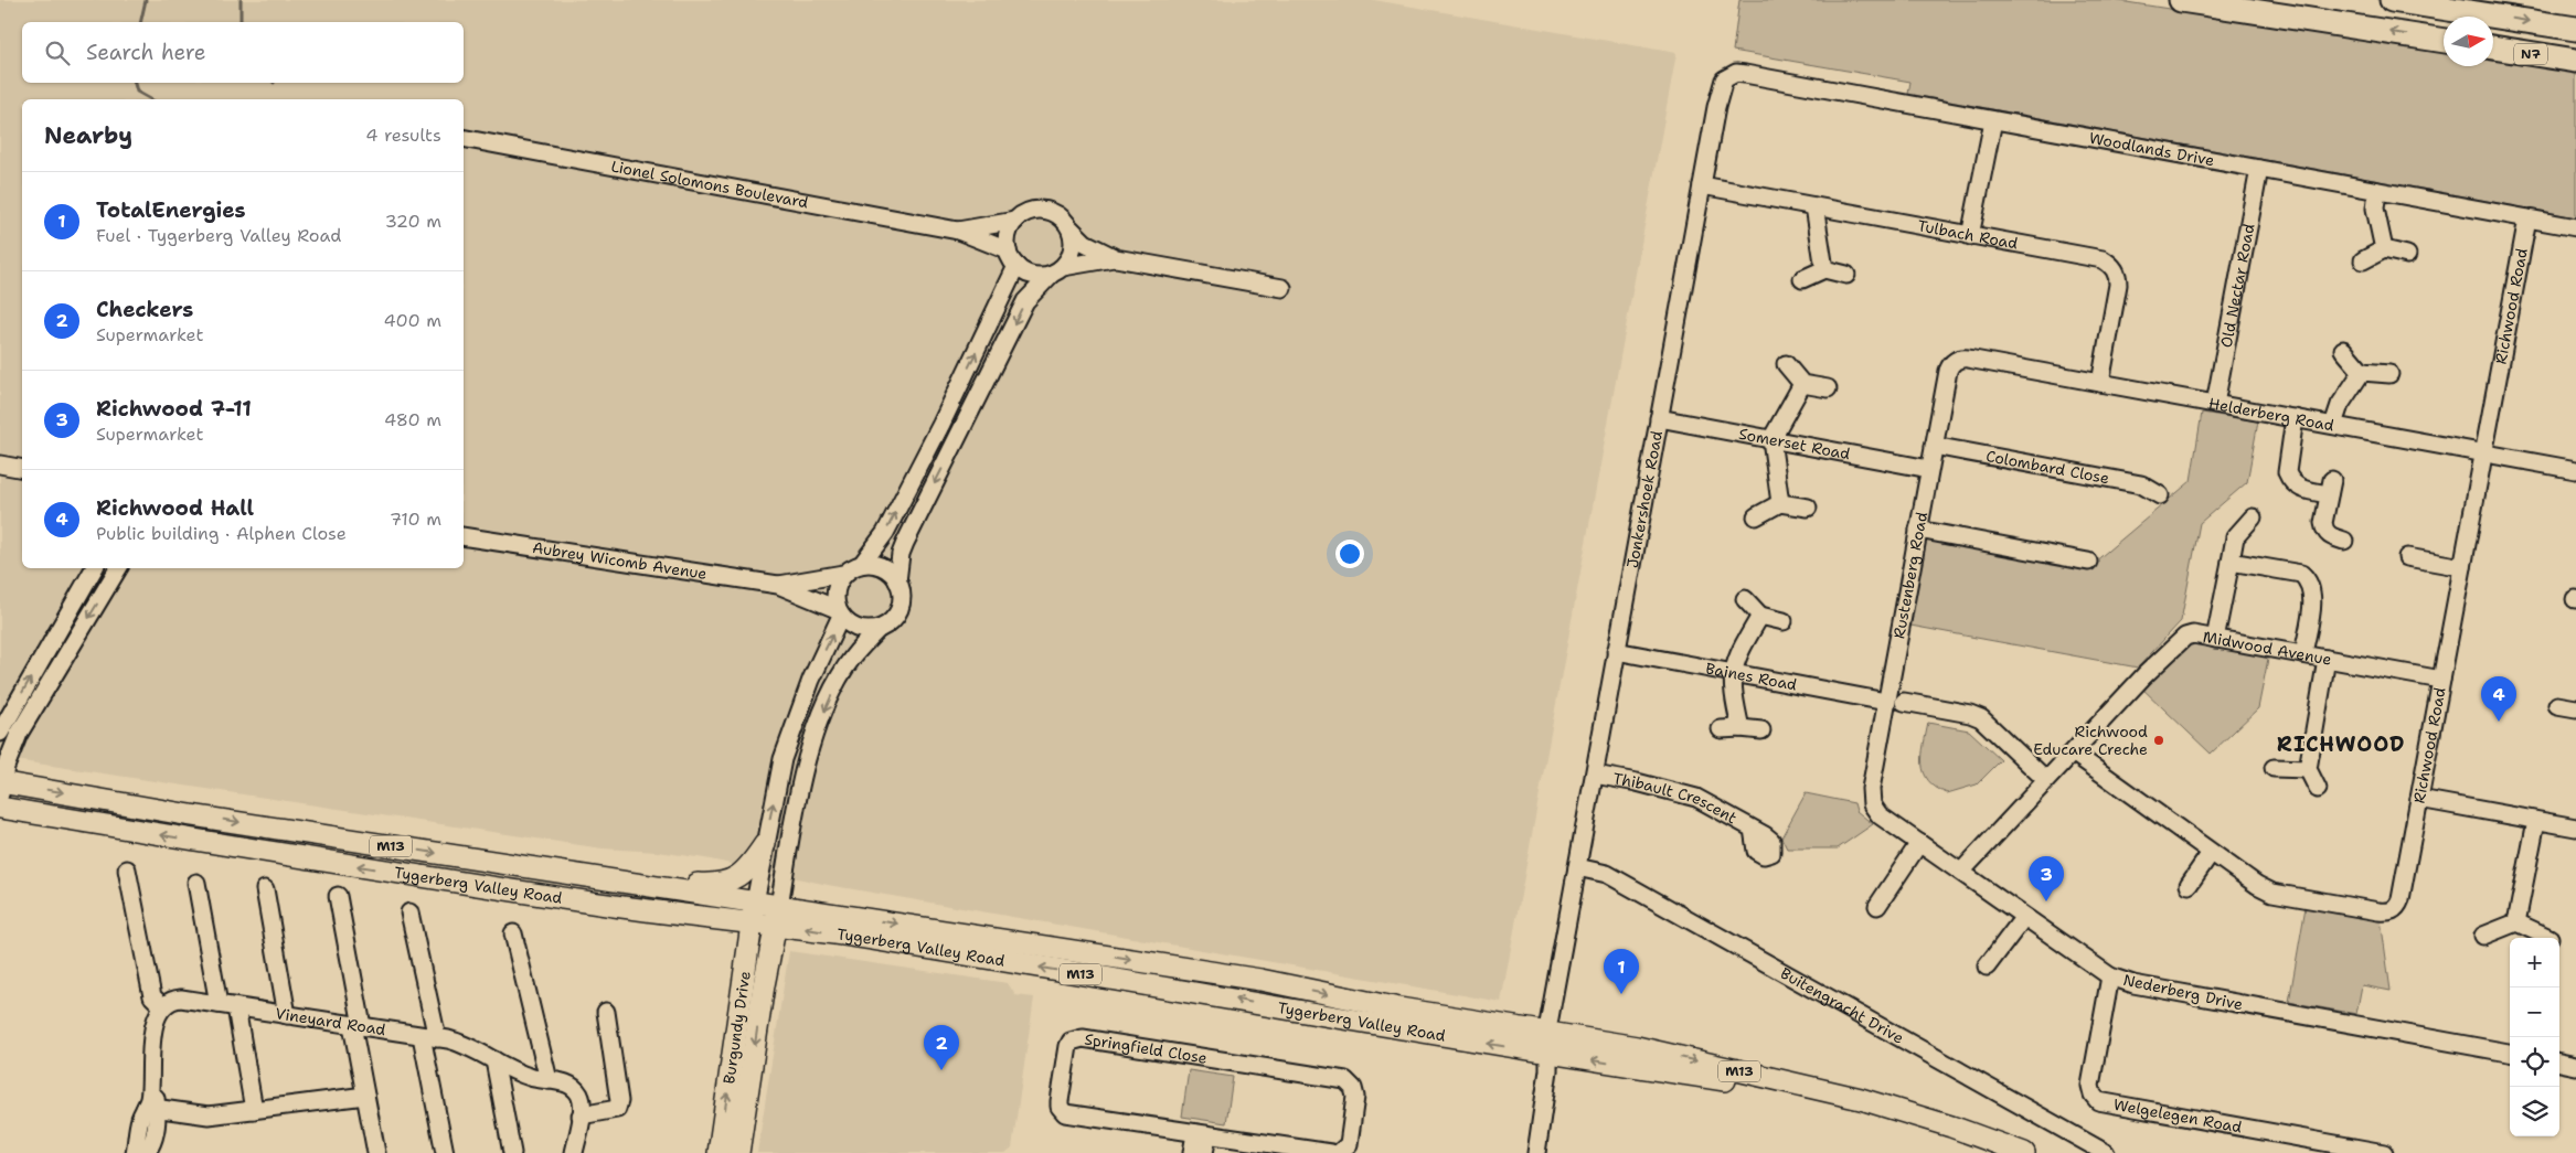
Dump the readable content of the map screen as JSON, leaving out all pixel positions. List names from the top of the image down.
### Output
{
  "streets": {
    "highway": ["N7"],
    "main road": ["M13", "Tygerberg Valley Road", "Burgundy Drive"],
    "street": [
      "Woodlands Drive",
      "Lionel Solomons Boulevard",
      "Tulbach Road",
      "Old Nectar Road",
      "Richwood Road",
      "Helderberg Road",
      "Somerset Road",
      "Colombard Close",
      "Jonkershoek Road",
      "Aubrey Wicomb Avenue",
      "Rustenberg Road",
      "Midwood Avenue",
      "Baines Road",
      "Thibault Crescent",
      "Nederberg Drive",
      "Buitengracht Drive",
      "Vineyard Road",
      "Springfield Close",
      "Welgelegen Road"
    ]
  },
  "crossings": [
    ["Woodlands Drive", "Old Nectar Road"],
    ["Woodlands Drive", "Richwood Road"],
    ["Woodlands Drive", "Jonkershoek Road"],
    ["Tulbach Road", "Helderberg Road"],
    ["Tulbach Road", "Jonkershoek Road"],
    ["Old Nectar Road", "Helderberg Road"],
    ["Richwood Road", "Helderberg Road"],
    ["Richwood Road", "Midwood Avenue"],
    ["Helderberg Road", "Rustenberg Road"],
    ["Somerset Road", "Jonkershoek Road"],
    ["Somerset Road", "Rustenberg Road"],
    ["Colombard Close", "Rustenberg Road"],
    ["Jonkershoek Road", "Baines Road"],
    ["Jonkershoek Road", "Thibault Crescent"],
    ["Jonkershoek Road", "Tygerberg Valley Road"],
    ["Jonkershoek Road", "Buitengracht Drive"],
    ["Rustenberg Road", "Baines Road"],
    ["Rustenberg Road", "Nederberg Drive"],
    ["Midwood Avenue", "Nederberg Drive"],
    ["Tygerberg Valley Road", "Burgundy Drive"],
    ["Nederberg Drive", "Welgelegen Road"]
  ],
  "districts": ["RICHWOOD"],
  "places": ["Richwood Educare Creche"],
  "north": "right",
  "page": {
    "search": "Search here",
    "heading": ["Nearby", "4 results"],
    "list": [
      {
        "mark": "1",
        "name": "TotalEnergies",
        "note": "Fuel · Tygerberg Valley Road",
        "value": "320 m"
      },
      {
        "mark": "2",
        "name": "Checkers",
        "note": "Supermarket",
        "value": "400 m"
      },
      {
        "mark": "3",
        "name": "Richwood 7-11",
        "note": "Supermarket",
        "value": "480 m"
      },
      {
        "mark": "4",
        "name": "Richwood Hall",
        "note": "Public building · Alphen Close",
        "value": "710 m"
      }
    ],
    "pins": [
      "4",
      "3",
      "1",
      "2"
    ],
    "map_buttons": ["+", "−"]
  }
}
